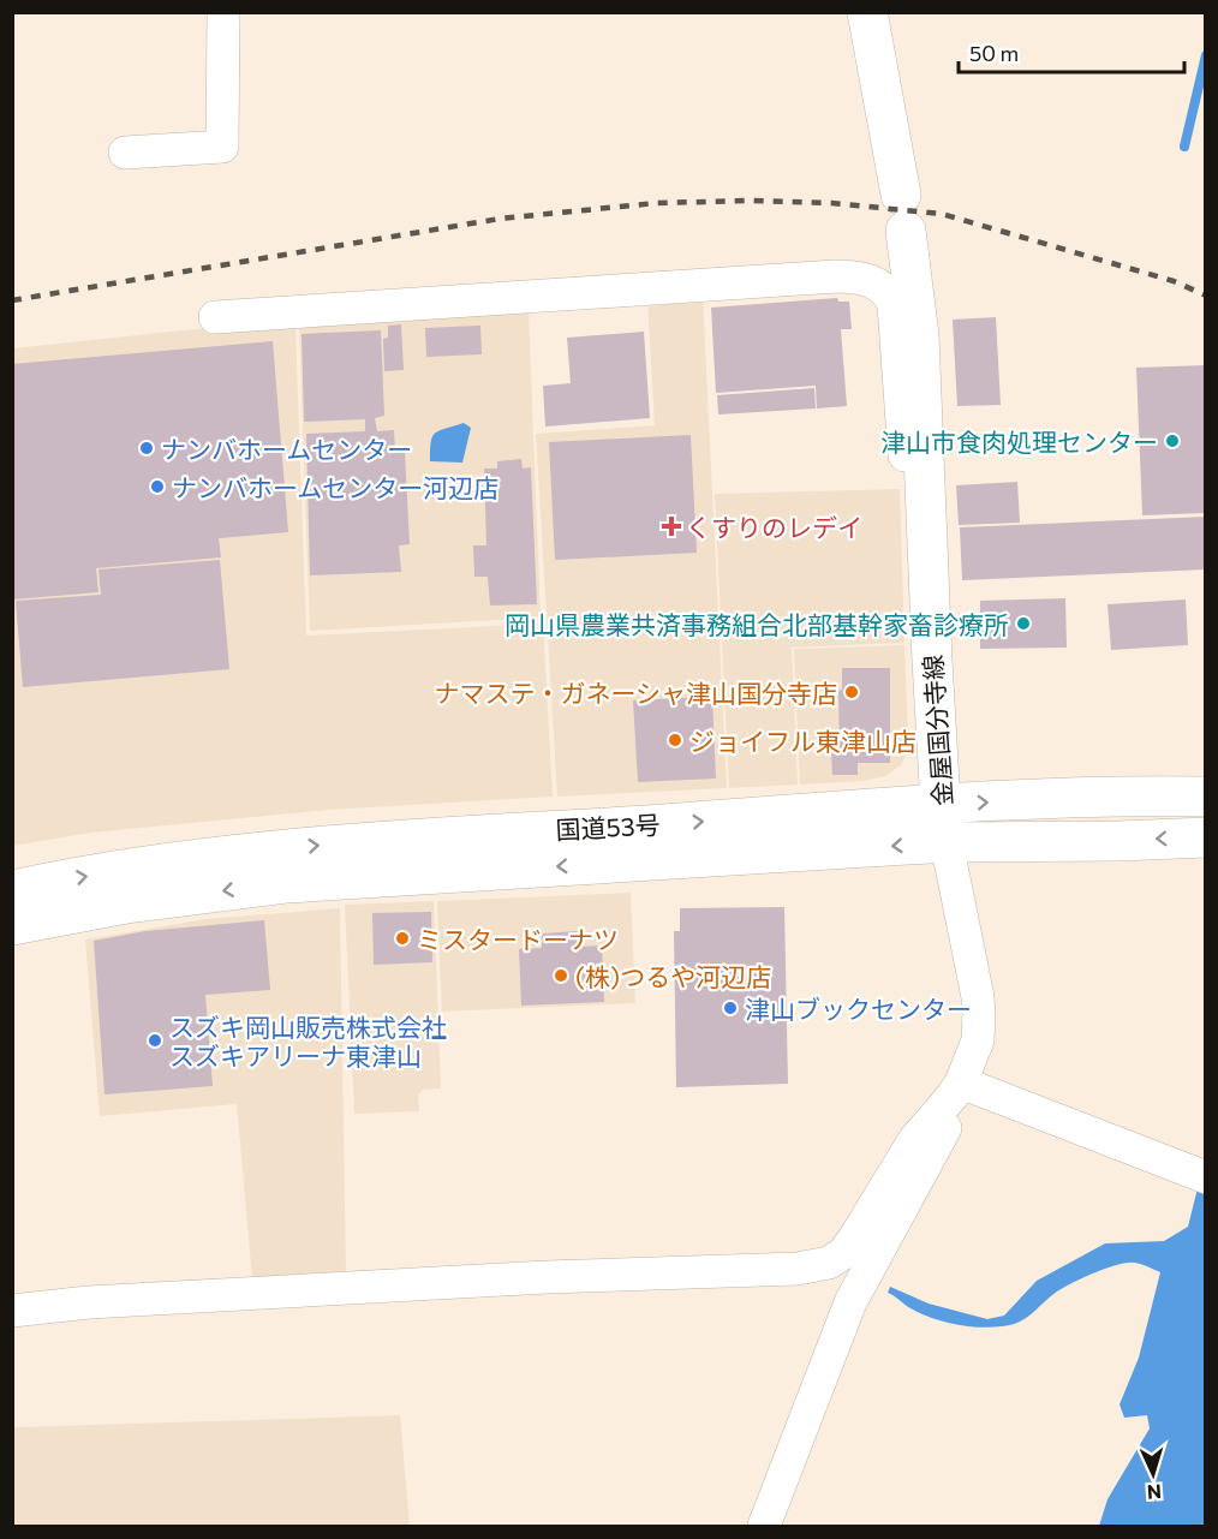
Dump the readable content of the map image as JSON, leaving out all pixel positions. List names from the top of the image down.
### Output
{
  "streets": {
    "main road": ["金屋国分寺線", "国道53号"]
  },
  "crossings": [
    ["金屋国分寺線", "国道53号"]
  ],
  "places": {
    "other": [
      "津山市食肉処理センター",
      "ナンバホームセンター",
      "ナンバホームセンター河辺店",
      "岡山県農業共済事務組合北部基幹家畜診療所",
      "ナマステ・ガネーシャ津山国分寺店",
      "ジョイフル東津山店",
      "ミスタードーナツ",
      "(株)つるや河辺店",
      "津山ブックセンター",
      "スズキ岡山販売株式会社 スズキアリーナ東津山"
    ],
    "health": ["くすりのレデイ"]
  },
  "scale_bar": "50 m",
  "north": "bottom"
}
